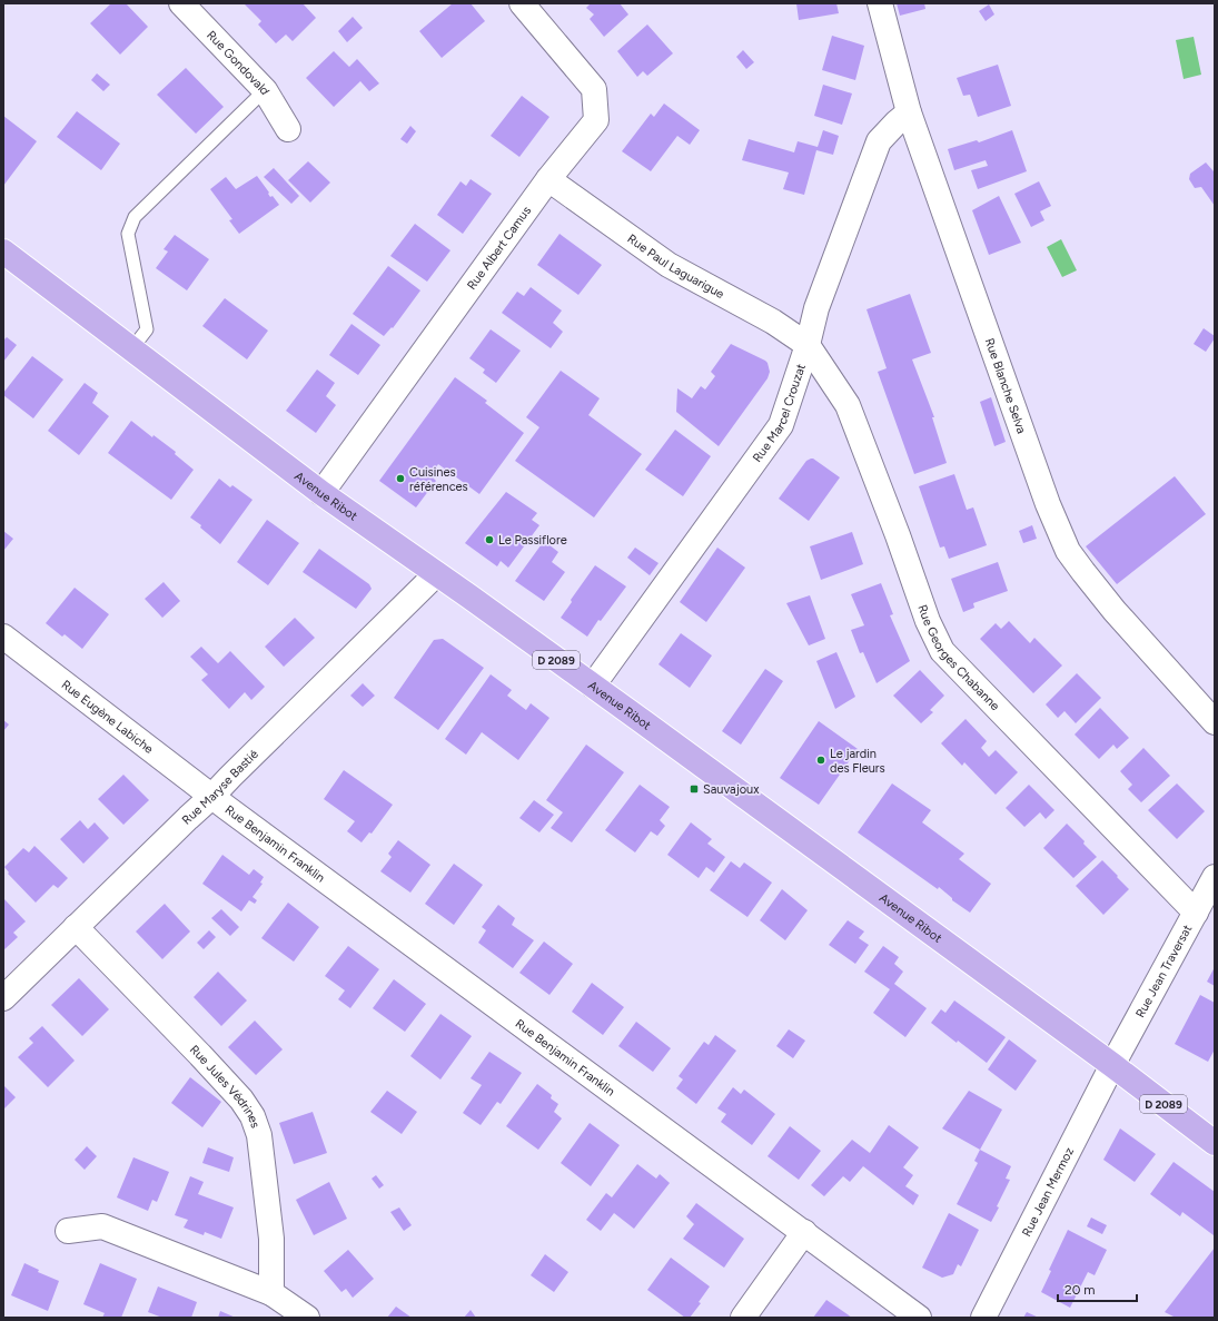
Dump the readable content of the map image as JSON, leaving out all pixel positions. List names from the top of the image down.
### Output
{
  "streets": {
    "main road": ["Avenue Ribot", "D 2089"],
    "street": [
      "Rue Gondovald",
      "Rue Albert Camus",
      "Rue Paul Laguarigue",
      "Rue Blanche Selva",
      "Rue Marcel Crouzat",
      "Rue Georges Chabanne",
      "Rue Eugène Labiche",
      "Rue Maryse Bastié",
      "Rue Benjamin Franklin",
      "Rue Jean Traversat",
      "Rue Jules Védrines",
      "Rue Jean Mermoz"
    ]
  },
  "crossings": [
    ["Rue Albert Camus", "Rue Paul Laguarigue"],
    ["Rue Albert Camus", "Avenue Ribot"],
    ["Rue Paul Laguarigue", "Rue Marcel Crouzat"],
    ["Rue Paul Laguarigue", "Rue Georges Chabanne"],
    ["Rue Blanche Selva", "Rue Marcel Crouzat"],
    ["Rue Marcel Crouzat", "Avenue Ribot"],
    ["Rue Marcel Crouzat", "Rue Georges Chabanne"],
    ["Avenue Ribot", "Rue Maryse Bastié"],
    ["Avenue Ribot", "Rue Jean Traversat"],
    ["Avenue Ribot", "Rue Jean Mermoz"],
    ["Rue Georges Chabanne", "Rue Jean Traversat"],
    ["Rue Eugène Labiche", "Rue Maryse Bastié"],
    ["Rue Eugène Labiche", "Rue Benjamin Franklin"],
    ["Rue Maryse Bastié", "Rue Benjamin Franklin"],
    ["Rue Maryse Bastié", "Rue Jules Védrines"],
    ["Rue Jean Traversat", "Rue Jean Mermoz"]
  ],
  "places": {
    "other": ["Cuisines références", "Le Passiflore", "Le jardin des Fleurs"],
    "transit": ["Sauvajoux"]
  },
  "scale_bar": "20 m"
}
